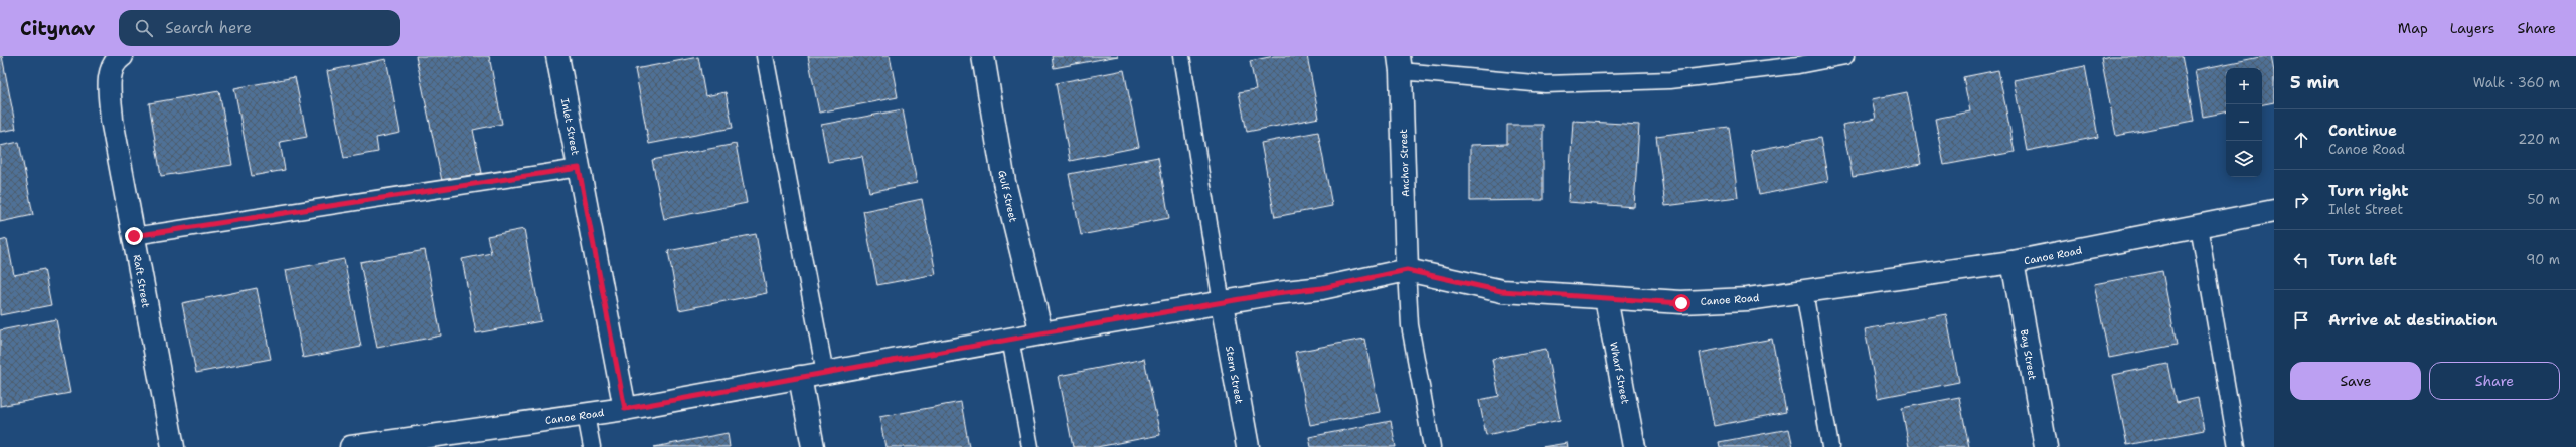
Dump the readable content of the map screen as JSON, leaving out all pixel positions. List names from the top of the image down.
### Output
{
  "streets": {
    "street": [
      "Inlet Street",
      "Anchor Street",
      "Gulf Street",
      "Canoe Road",
      "Raft Street",
      "Bay Street",
      "Wharf Street",
      "Stern Street"
    ]
  },
  "crossings": [
    ["Inlet Street", "Canoe Road"],
    ["Anchor Street", "Canoe Road"],
    ["Gulf Street", "Canoe Road"],
    ["Canoe Road", "Bay Street"],
    ["Canoe Road", "Wharf Street"],
    ["Canoe Road", "Stern Street"]
  ],
  "page": {
    "header": "Citynav",
    "search": "Search here",
    "nav": ["Map", "Layers", "Share"],
    "heading": ["5 min", "Walk · 360 m"],
    "map_buttons": ["+", "−"],
    "list": [
      ["Continue", "Canoe Road", "220 m"],
      ["Turn right", "Inlet Street", "50 m"],
      ["Turn left", "90 m"],
      "Arrive at destination"
    ],
    "buttons": ["Save", "Share"]
  }
}
